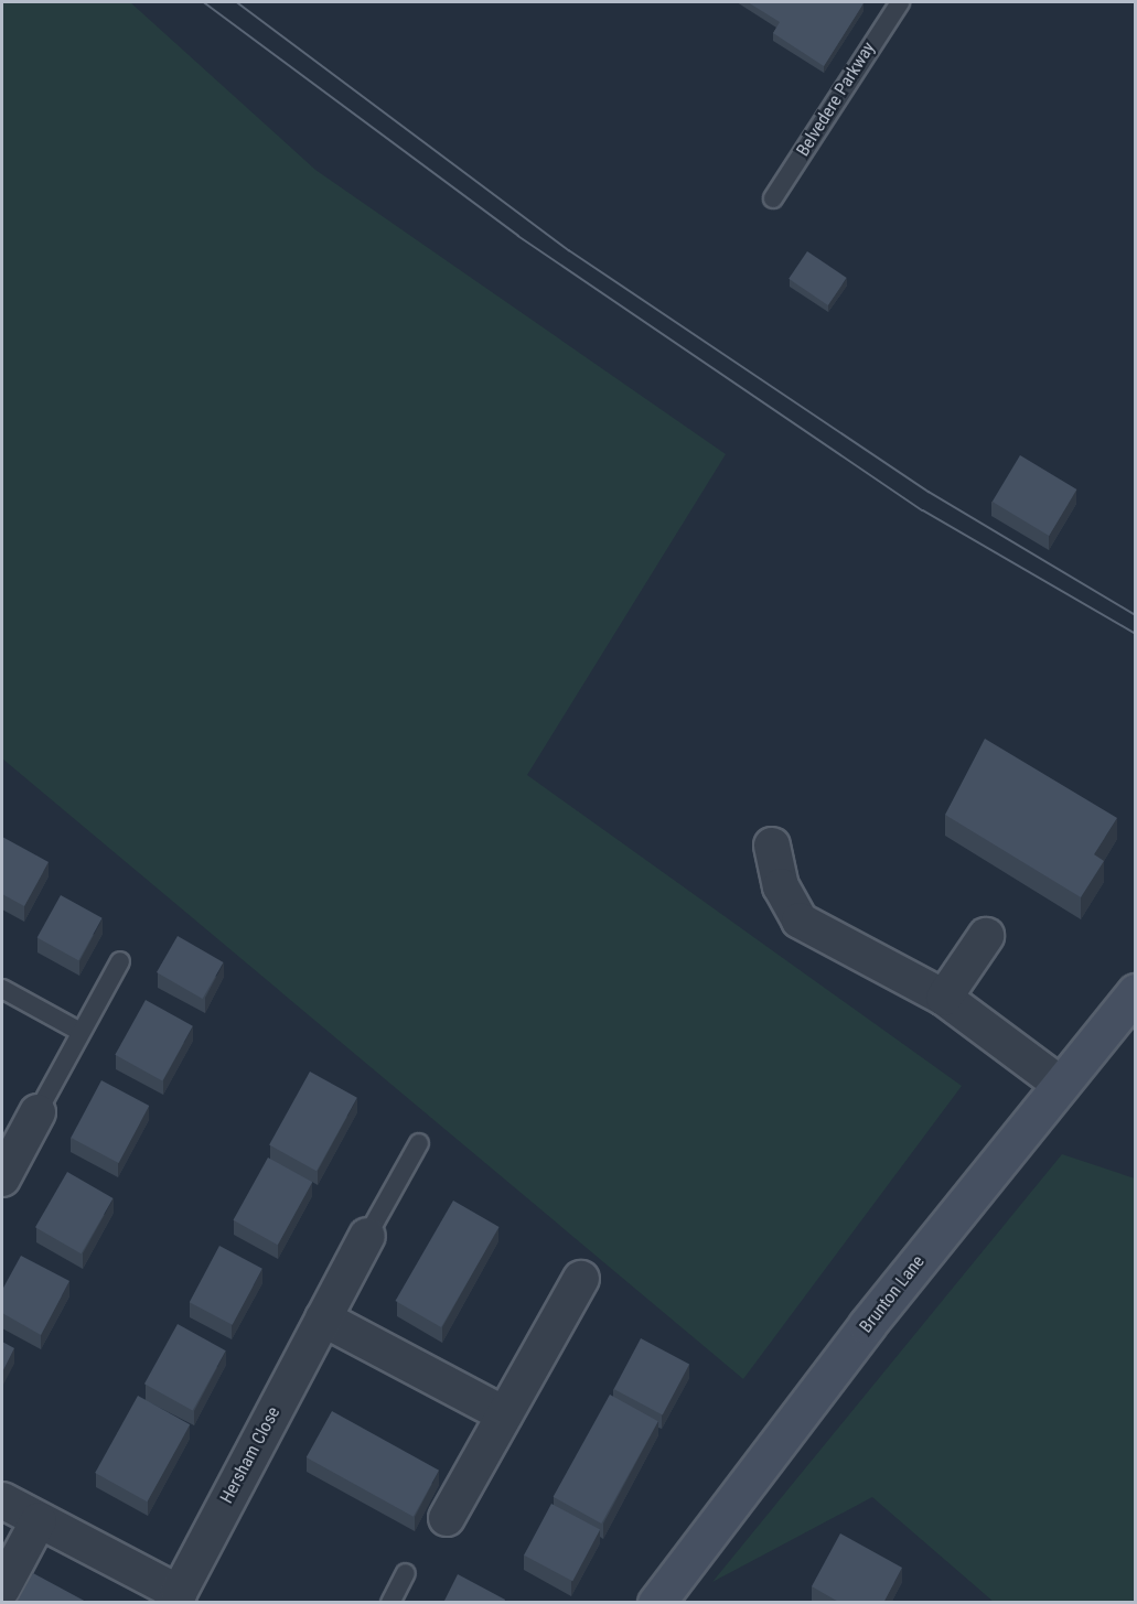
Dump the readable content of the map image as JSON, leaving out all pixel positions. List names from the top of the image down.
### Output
{
  "streets": {
    "street": ["Brunton Lane", "Hersham Close"],
    "lane": ["Belvedere Parkway"]
  }
}
